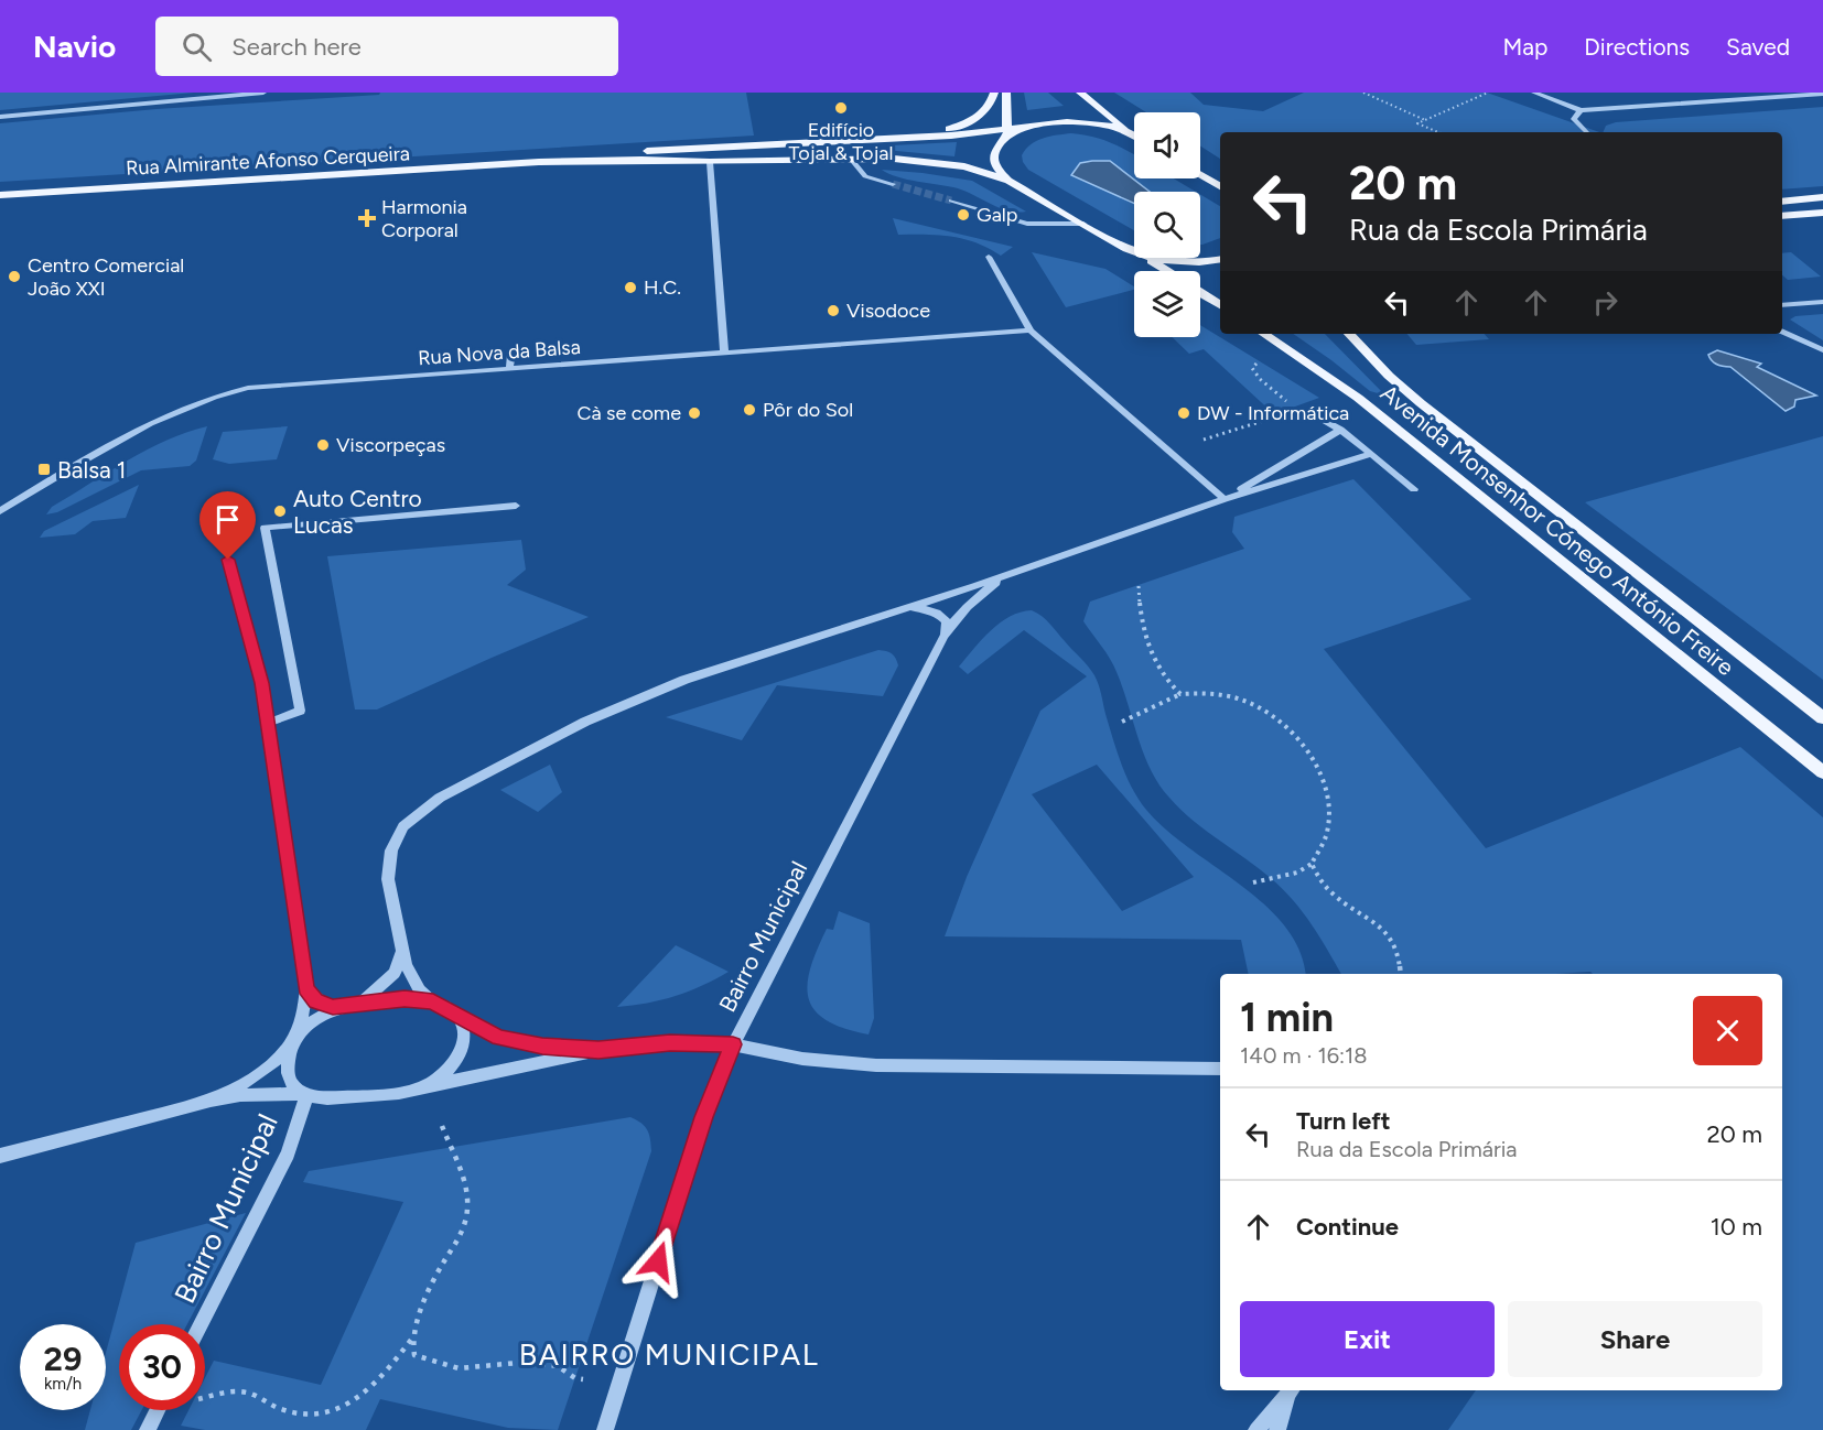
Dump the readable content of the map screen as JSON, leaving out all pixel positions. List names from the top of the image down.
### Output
{
  "streets": {
    "main road": ["Rua Almirante Afonso Cerqueira", "Avenida Monsenhor Cónego António Freire"],
    "street": ["Rua Nova da Balsa", "Bairro Municipal"]
  },
  "districts": ["BAIRRO MUNICIPAL"],
  "places": {
    "other": [
      "Edifício Tojal & Tojal",
      "Galp",
      "Centro Comercial João XXI",
      "H.C.",
      "Visodoce",
      "Pôr do Sol",
      "Cà se come",
      "DW - Informática",
      "Viscorpeças",
      "Auto Centro Lucas"
    ],
    "health": ["Harmonia Corporal"],
    "transit": ["Balsa 1"]
  },
  "page": {
    "header": "Navio",
    "search": "Search here",
    "nav": ["Map", "Directions", "Saved"],
    "turn": ["20 m", "Rua da Escola Primária"],
    "heading": ["1 min", "140 m · 16:18"],
    "list": [
      {
        "name": "Turn left",
        "note": "Rua da Escola Primária",
        "value": "20 m"
      },
      {
        "name": "Continue",
        "value": "10 m"
      }
    ],
    "buttons": ["Exit", "Share"],
    "speed": "29 km/h",
    "limit": "30"
  }
}
